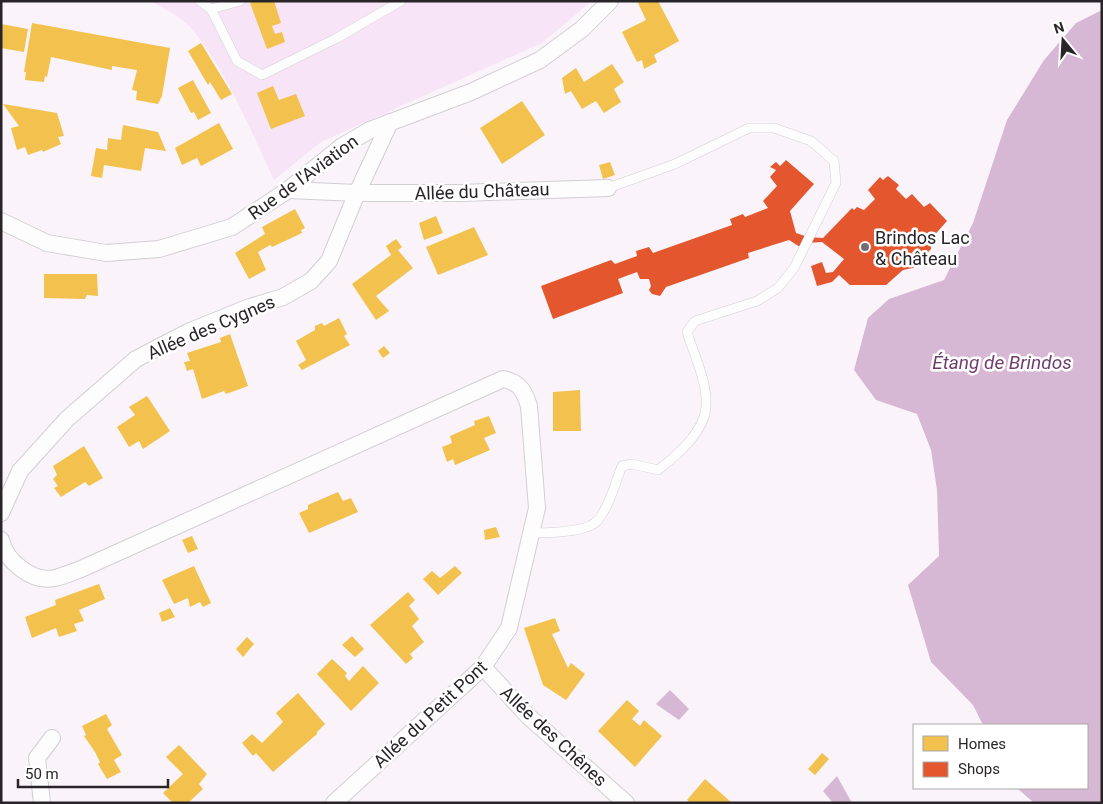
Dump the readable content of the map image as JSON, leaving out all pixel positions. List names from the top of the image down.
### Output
{
  "streets": {
    "street": [
      "Rue de l'Aviation",
      "Allée du Château",
      "Allée des Cygnes",
      "Allée du Petit Pont",
      "Allée des Chênes"
    ]
  },
  "crossings": [
    ["Rue de l'Aviation", "Allée du Château"],
    ["Rue de l'Aviation", "Allée des Cygnes"],
    ["Allée du Château", "Allée des Cygnes"],
    ["Allée du Petit Pont", "Allée des Chênes"]
  ],
  "water": ["Étang de Brindos"],
  "places": ["Brindos Lac & Château"],
  "legend": ["Homes", "Shops"],
  "scale_bar": "50 m",
  "north": "top"
}
